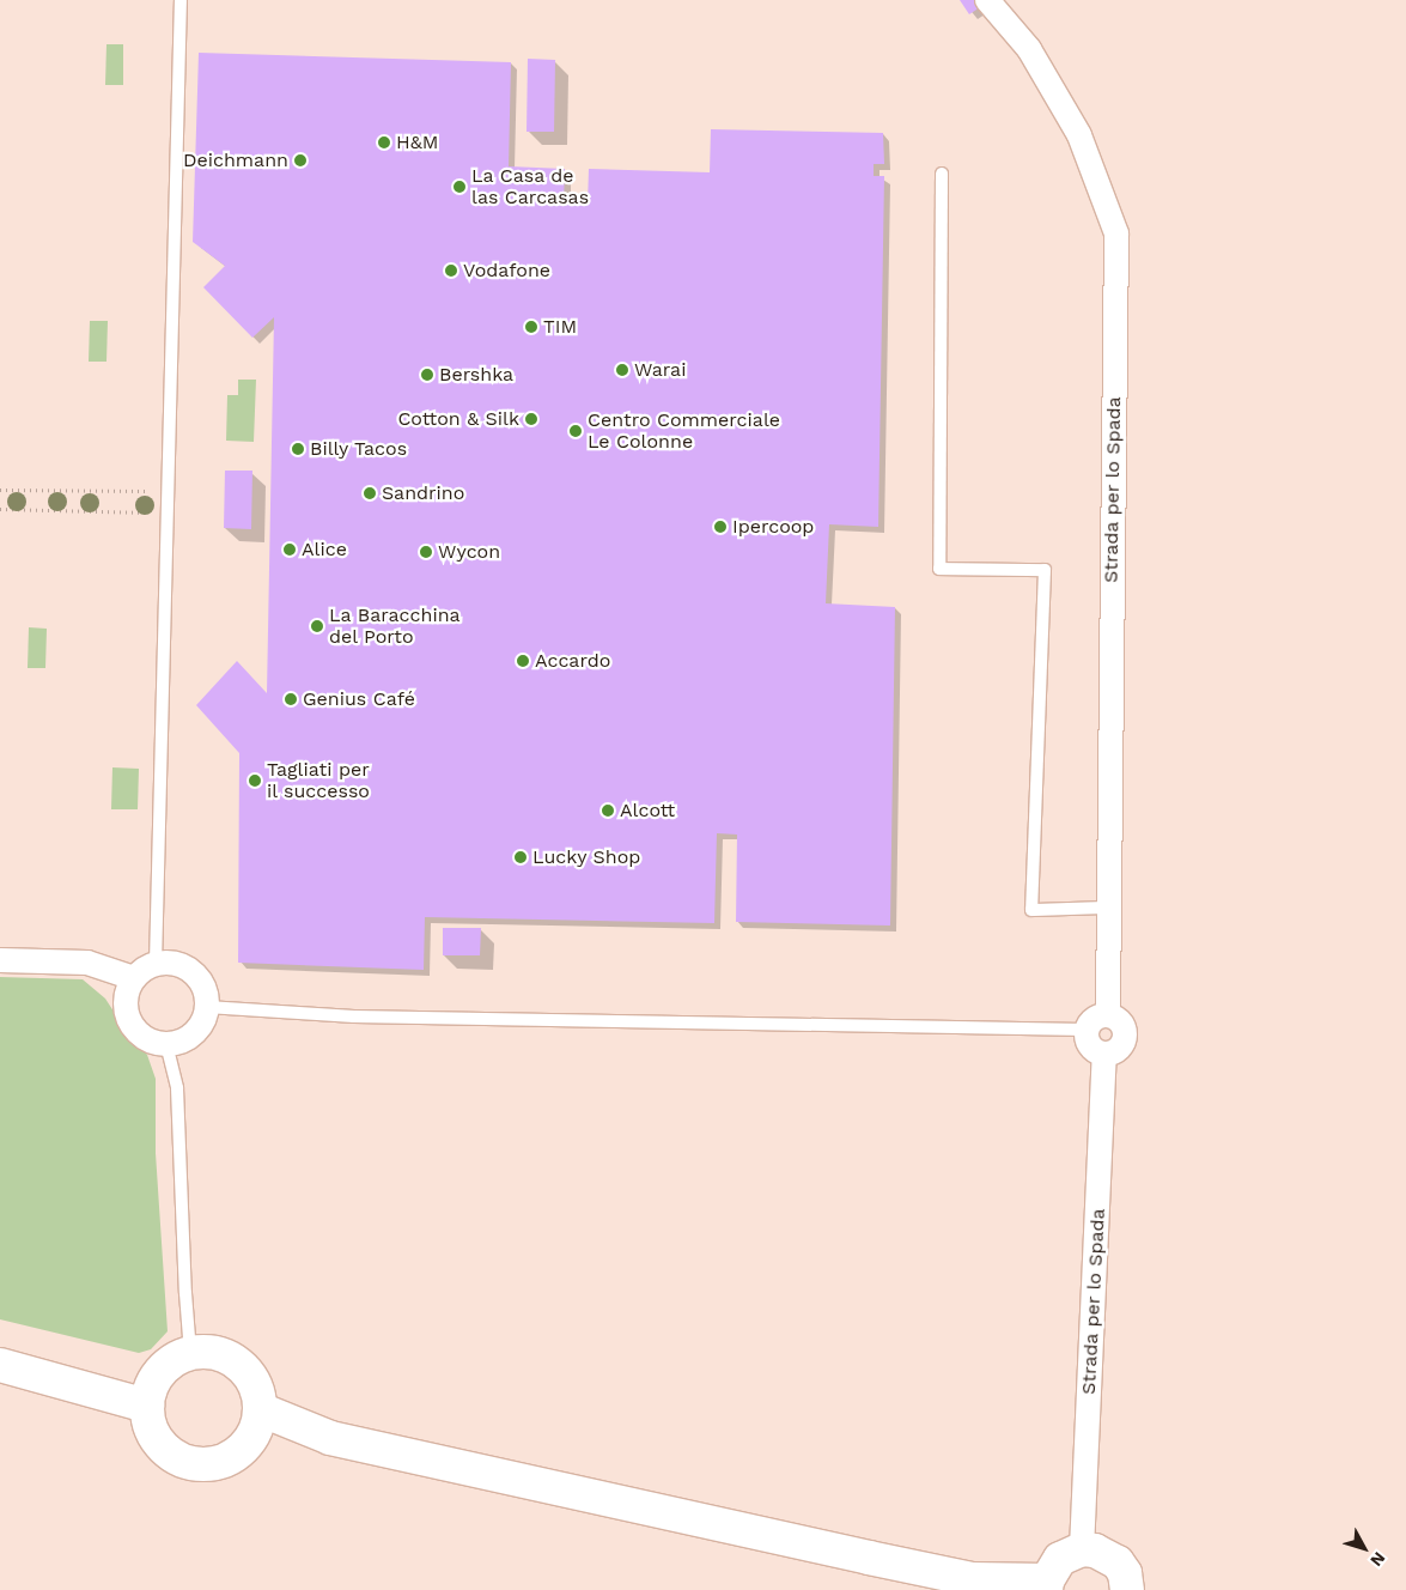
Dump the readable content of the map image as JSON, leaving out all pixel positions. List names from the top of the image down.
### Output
{
  "streets": {
    "street": ["Strada per lo Spada"]
  },
  "places": [
    "H&M",
    "Deichmann",
    "La Casa de las Carcasas",
    "Vodafone",
    "TIM",
    "Warai",
    "Bershka",
    "Cotton & Silk",
    "Centro Commerciale Le Colonne",
    "Billy Tacos",
    "Sandrino",
    "Ipercoop",
    "Alice",
    "Wycon",
    "La Baracchina del Porto",
    "Accardo",
    "Genius Café",
    "Tagliati per il successo",
    "Alcott",
    "Lucky Shop"
  ],
  "north": "bottom right"
}
